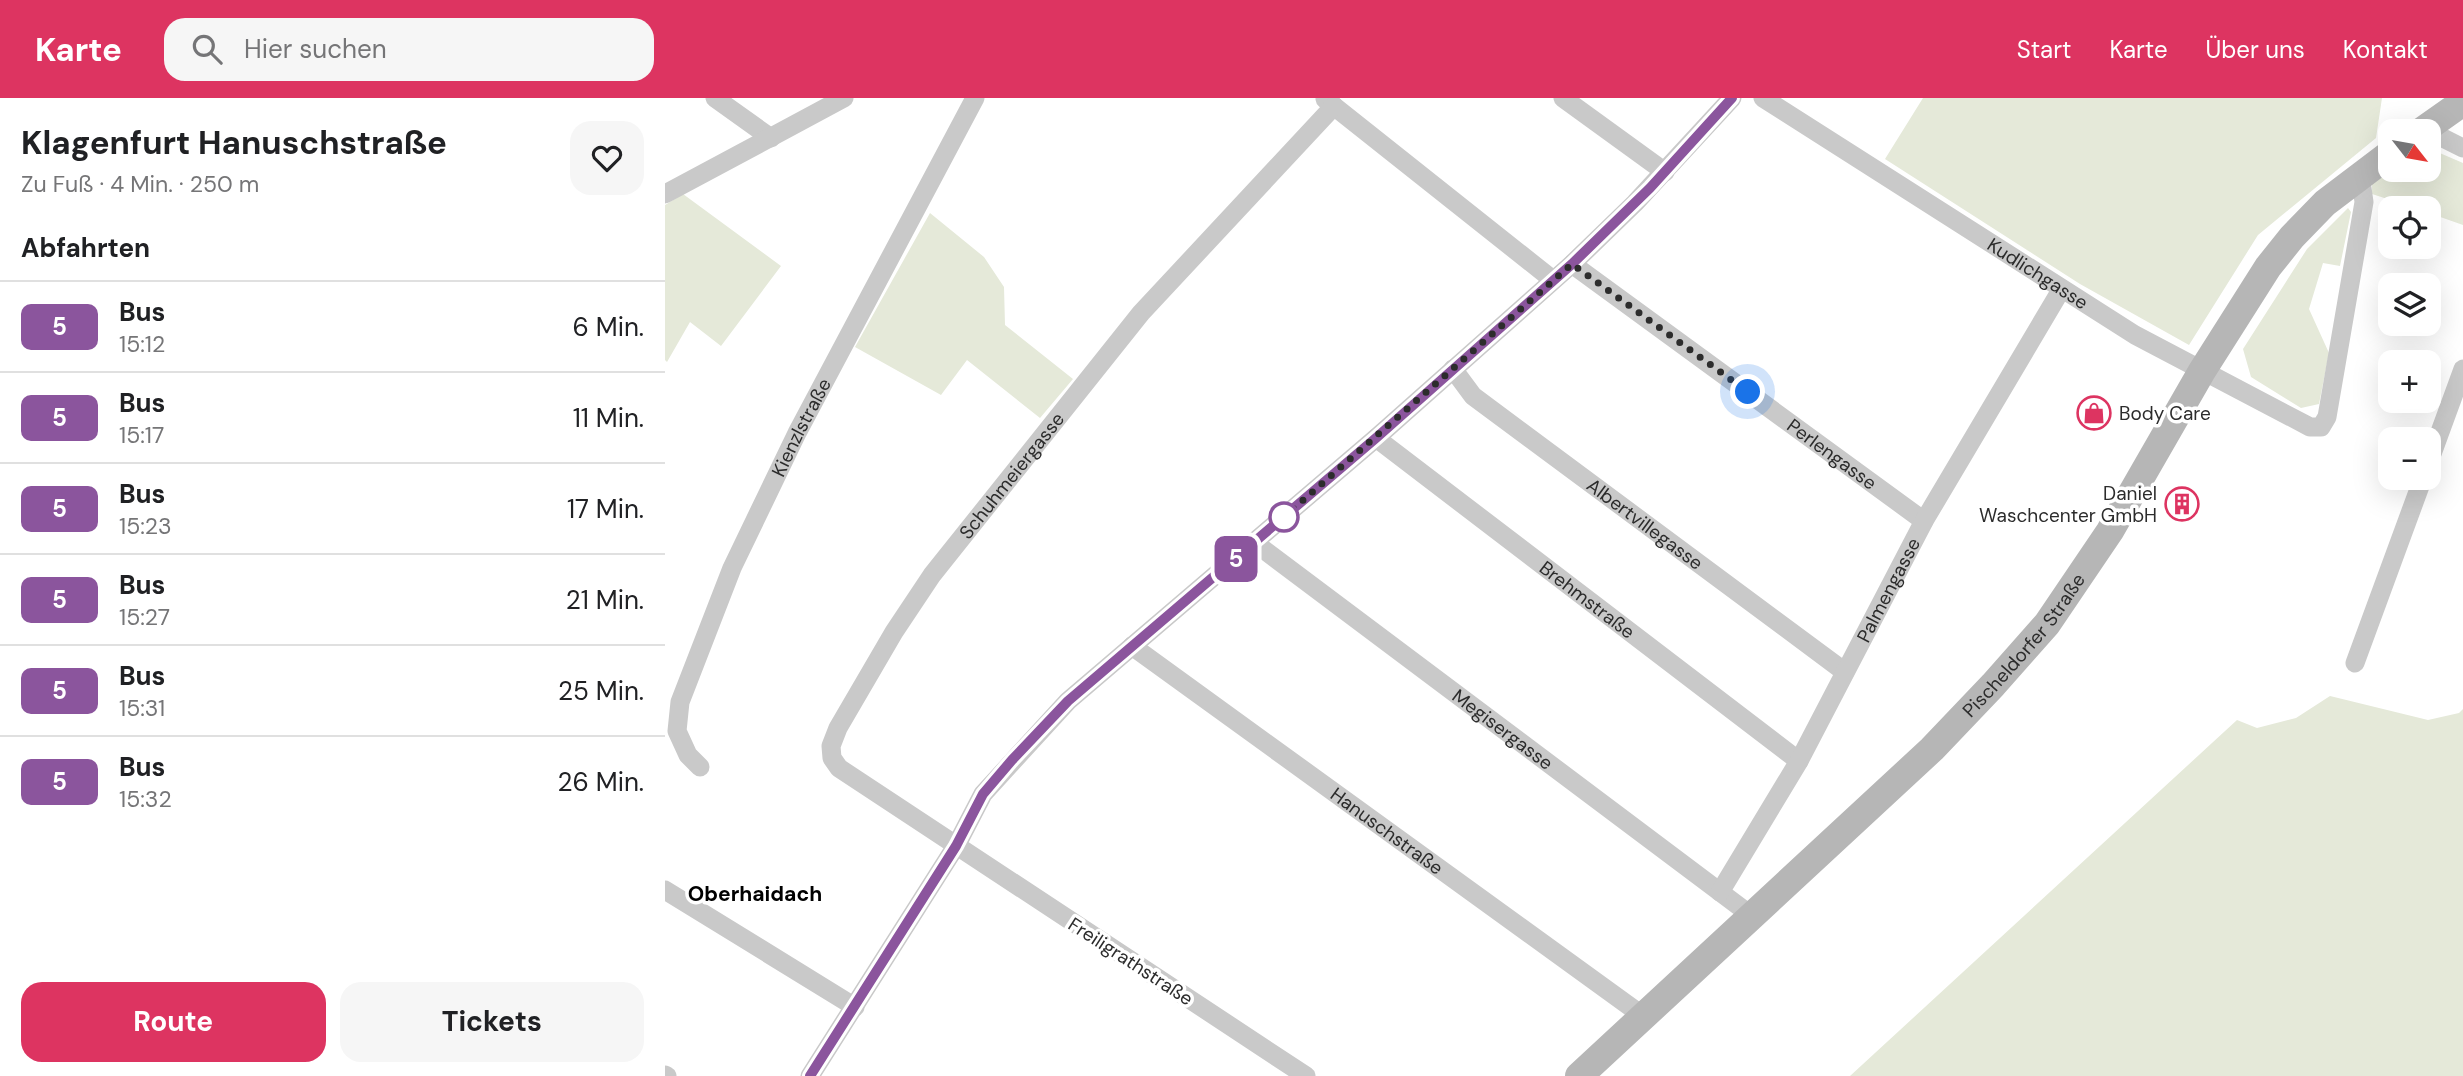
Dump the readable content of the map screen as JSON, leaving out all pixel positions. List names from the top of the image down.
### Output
{
  "streets": {
    "main road": ["Pischeldorfer Straße"],
    "street": [
      "Kudlichgasse",
      "Kienzlstraße",
      "Perlengasse",
      "Schuhmeiergasse",
      "Albertvillegasse",
      "Palmengasse",
      "Brehmstraße",
      "Megisergasse",
      "Hanuschstraße",
      "Freiligrathstraße"
    ]
  },
  "crossings": [
    ["Kudlichgasse", "Palmengasse"],
    ["Kudlichgasse", "Pischeldorfer Straße"],
    ["Perlengasse", "Palmengasse"],
    ["Schuhmeiergasse", "Freiligrathstraße"],
    ["Albertvillegasse", "Palmengasse"],
    ["Palmengasse", "Brehmstraße"],
    ["Palmengasse", "Megisergasse"],
    ["Pischeldorfer Straße", "Megisergasse"],
    ["Pischeldorfer Straße", "Hanuschstraße"]
  ],
  "districts": ["Oberhaidach"],
  "places": {
    "shop": ["Body Care"],
    "building": ["Daniel Waschcenter GmbH"]
  },
  "lines": ["bus line 5"],
  "north": "bottom right",
  "page": {
    "header": "Karte",
    "search": "Hier suchen",
    "nav": [
      "Start",
      "Karte",
      "Über uns",
      "Kontakt"
    ],
    "heading": [
      ["Klagenfurt Hanuschstraße", "Zu Fuß · 4 Min. · 250 m"],
      "Abfahrten"
    ],
    "on_map": "5",
    "map_buttons": ["+", "−"],
    "list": [
      {
        "mark": "5",
        "name": "Bus",
        "note": "15:12",
        "value": "6 Min."
      },
      {
        "mark": "5",
        "name": "Bus",
        "note": "15:17",
        "value": "11 Min."
      },
      {
        "mark": "5",
        "name": "Bus",
        "note": "15:23",
        "value": "17 Min."
      },
      {
        "mark": "5",
        "name": "Bus",
        "note": "15:27",
        "value": "21 Min."
      },
      {
        "mark": "5",
        "name": "Bus",
        "note": "15:31",
        "value": "25 Min."
      },
      {
        "mark": "5",
        "name": "Bus",
        "note": "15:32",
        "value": "26 Min."
      }
    ],
    "buttons": ["Route", "Tickets"]
  }
}
